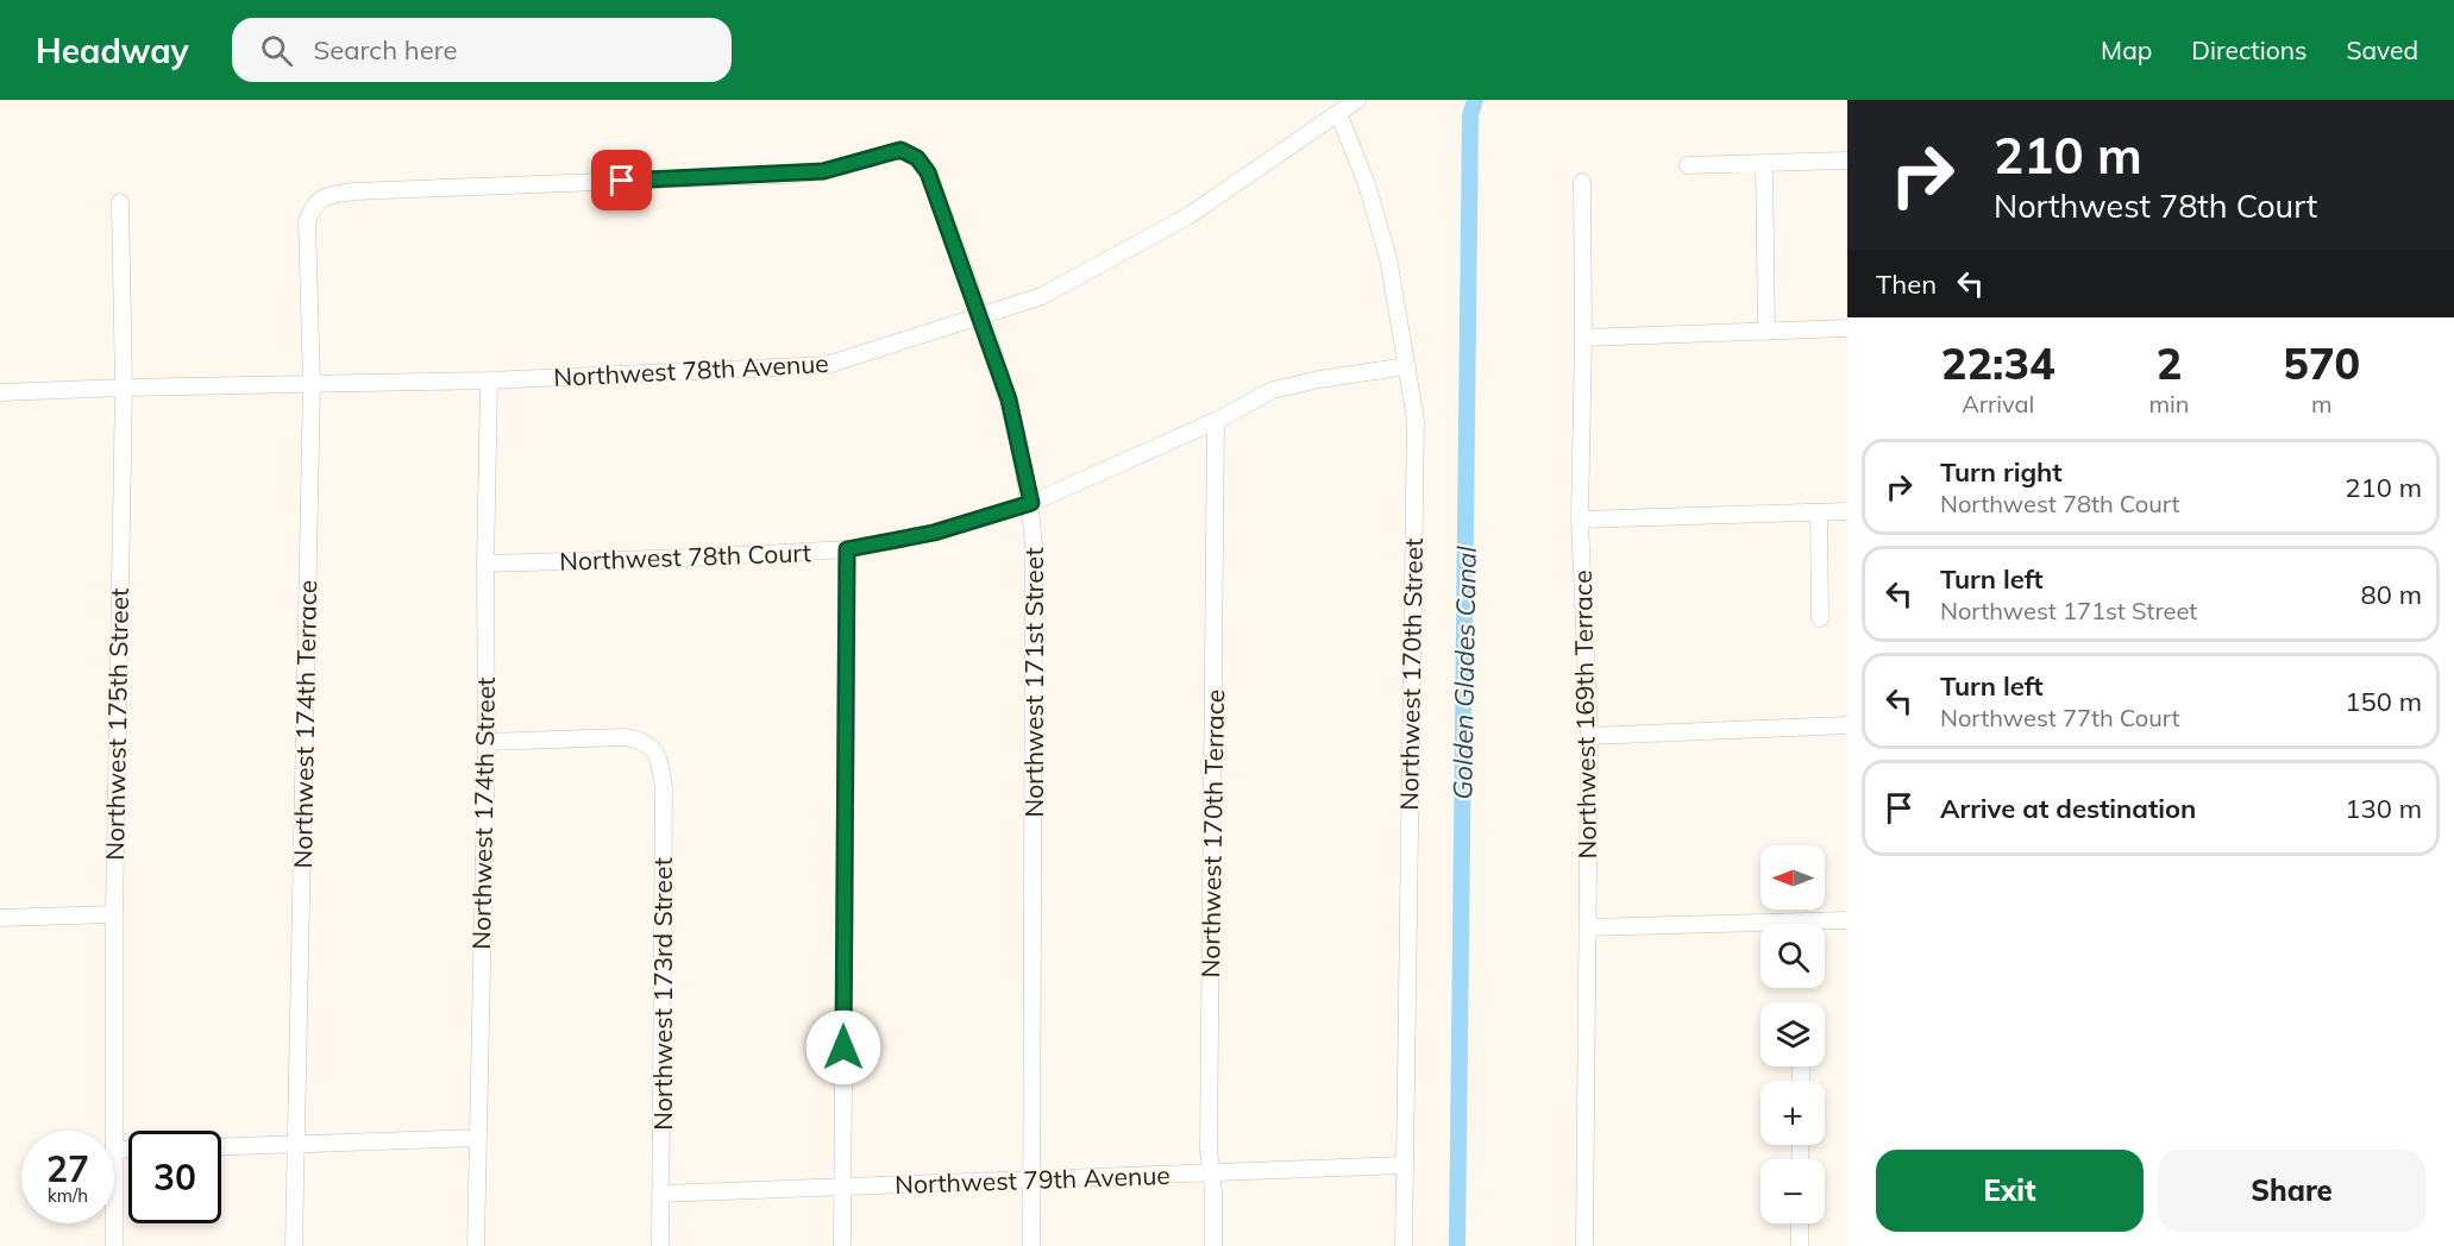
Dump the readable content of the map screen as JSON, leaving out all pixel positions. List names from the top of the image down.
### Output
{
  "streets": {
    "street": [
      "Northwest 78th Avenue",
      "Northwest 78th Court",
      "Northwest 170th Street",
      "Northwest 171st Street",
      "Northwest 169th Terrace",
      "Northwest 175th Street",
      "Northwest 174th Terrace",
      "Northwest 174th Street",
      "Northwest 170th Terrace",
      "Northwest 173rd Street",
      "Northwest 79th Avenue"
    ]
  },
  "crossings": [
    ["Northwest 78th Avenue", "Northwest 170th Street"],
    ["Northwest 78th Avenue", "Northwest 171st Street"],
    ["Northwest 78th Avenue", "Northwest 175th Street"],
    ["Northwest 78th Avenue", "Northwest 174th Terrace"],
    ["Northwest 78th Avenue", "Northwest 174th Street"],
    ["Northwest 78th Court", "Northwest 170th Street"],
    ["Northwest 78th Court", "Northwest 171st Street"],
    ["Northwest 78th Court", "Northwest 174th Street"],
    ["Northwest 78th Court", "Northwest 170th Terrace"],
    ["Northwest 170th Street", "Northwest 79th Avenue"],
    ["Northwest 171st Street", "Northwest 174th Terrace"],
    ["Northwest 171st Street", "Northwest 79th Avenue"],
    ["Northwest 174th Street", "Northwest 173rd Street"],
    ["Northwest 170th Terrace", "Northwest 79th Avenue"],
    ["Northwest 173rd Street", "Northwest 79th Avenue"]
  ],
  "water": ["Golden Glades Canal"],
  "north": "left",
  "page": {
    "header": "Headway",
    "search": "Search here",
    "nav": ["Map", "Directions", "Saved"],
    "turn": ["210 m", "Northwest 78th Court"],
    "then": "Then",
    "eta": [
      "22:34",
      "Arrival",
      "2",
      "min",
      "570",
      "m"
    ],
    "list": [
      {
        "name": "Turn right",
        "note": "Northwest 78th Court",
        "value": "210 m"
      },
      {
        "name": "Turn left",
        "note": "Northwest 171st Street",
        "value": "80 m"
      },
      {
        "name": "Turn left",
        "note": "Northwest 77th Court",
        "value": "150 m"
      },
      {
        "name": "Arrive at destination",
        "value": "130 m"
      }
    ],
    "map_buttons": ["+", "−"],
    "speed": "27 km/h",
    "limit": "30",
    "buttons": ["Exit", "Share"]
  }
}
